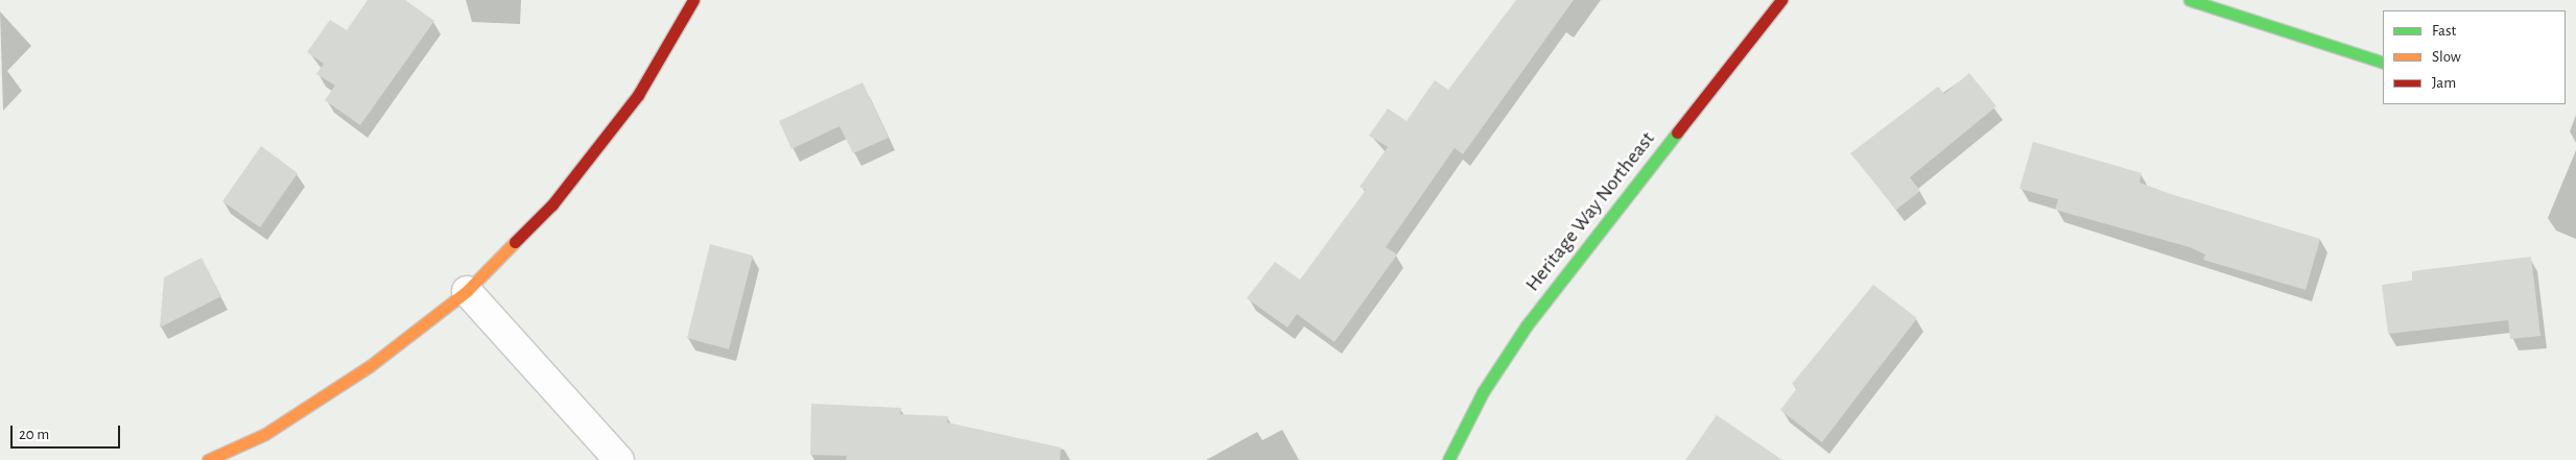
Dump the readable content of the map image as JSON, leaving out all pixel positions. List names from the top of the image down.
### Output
{
  "streets": {
    "street": ["Heritage Way Northeast"]
  },
  "legend": ["Fast", "Slow", "Jam"],
  "scale_bar": "20 m"
}
